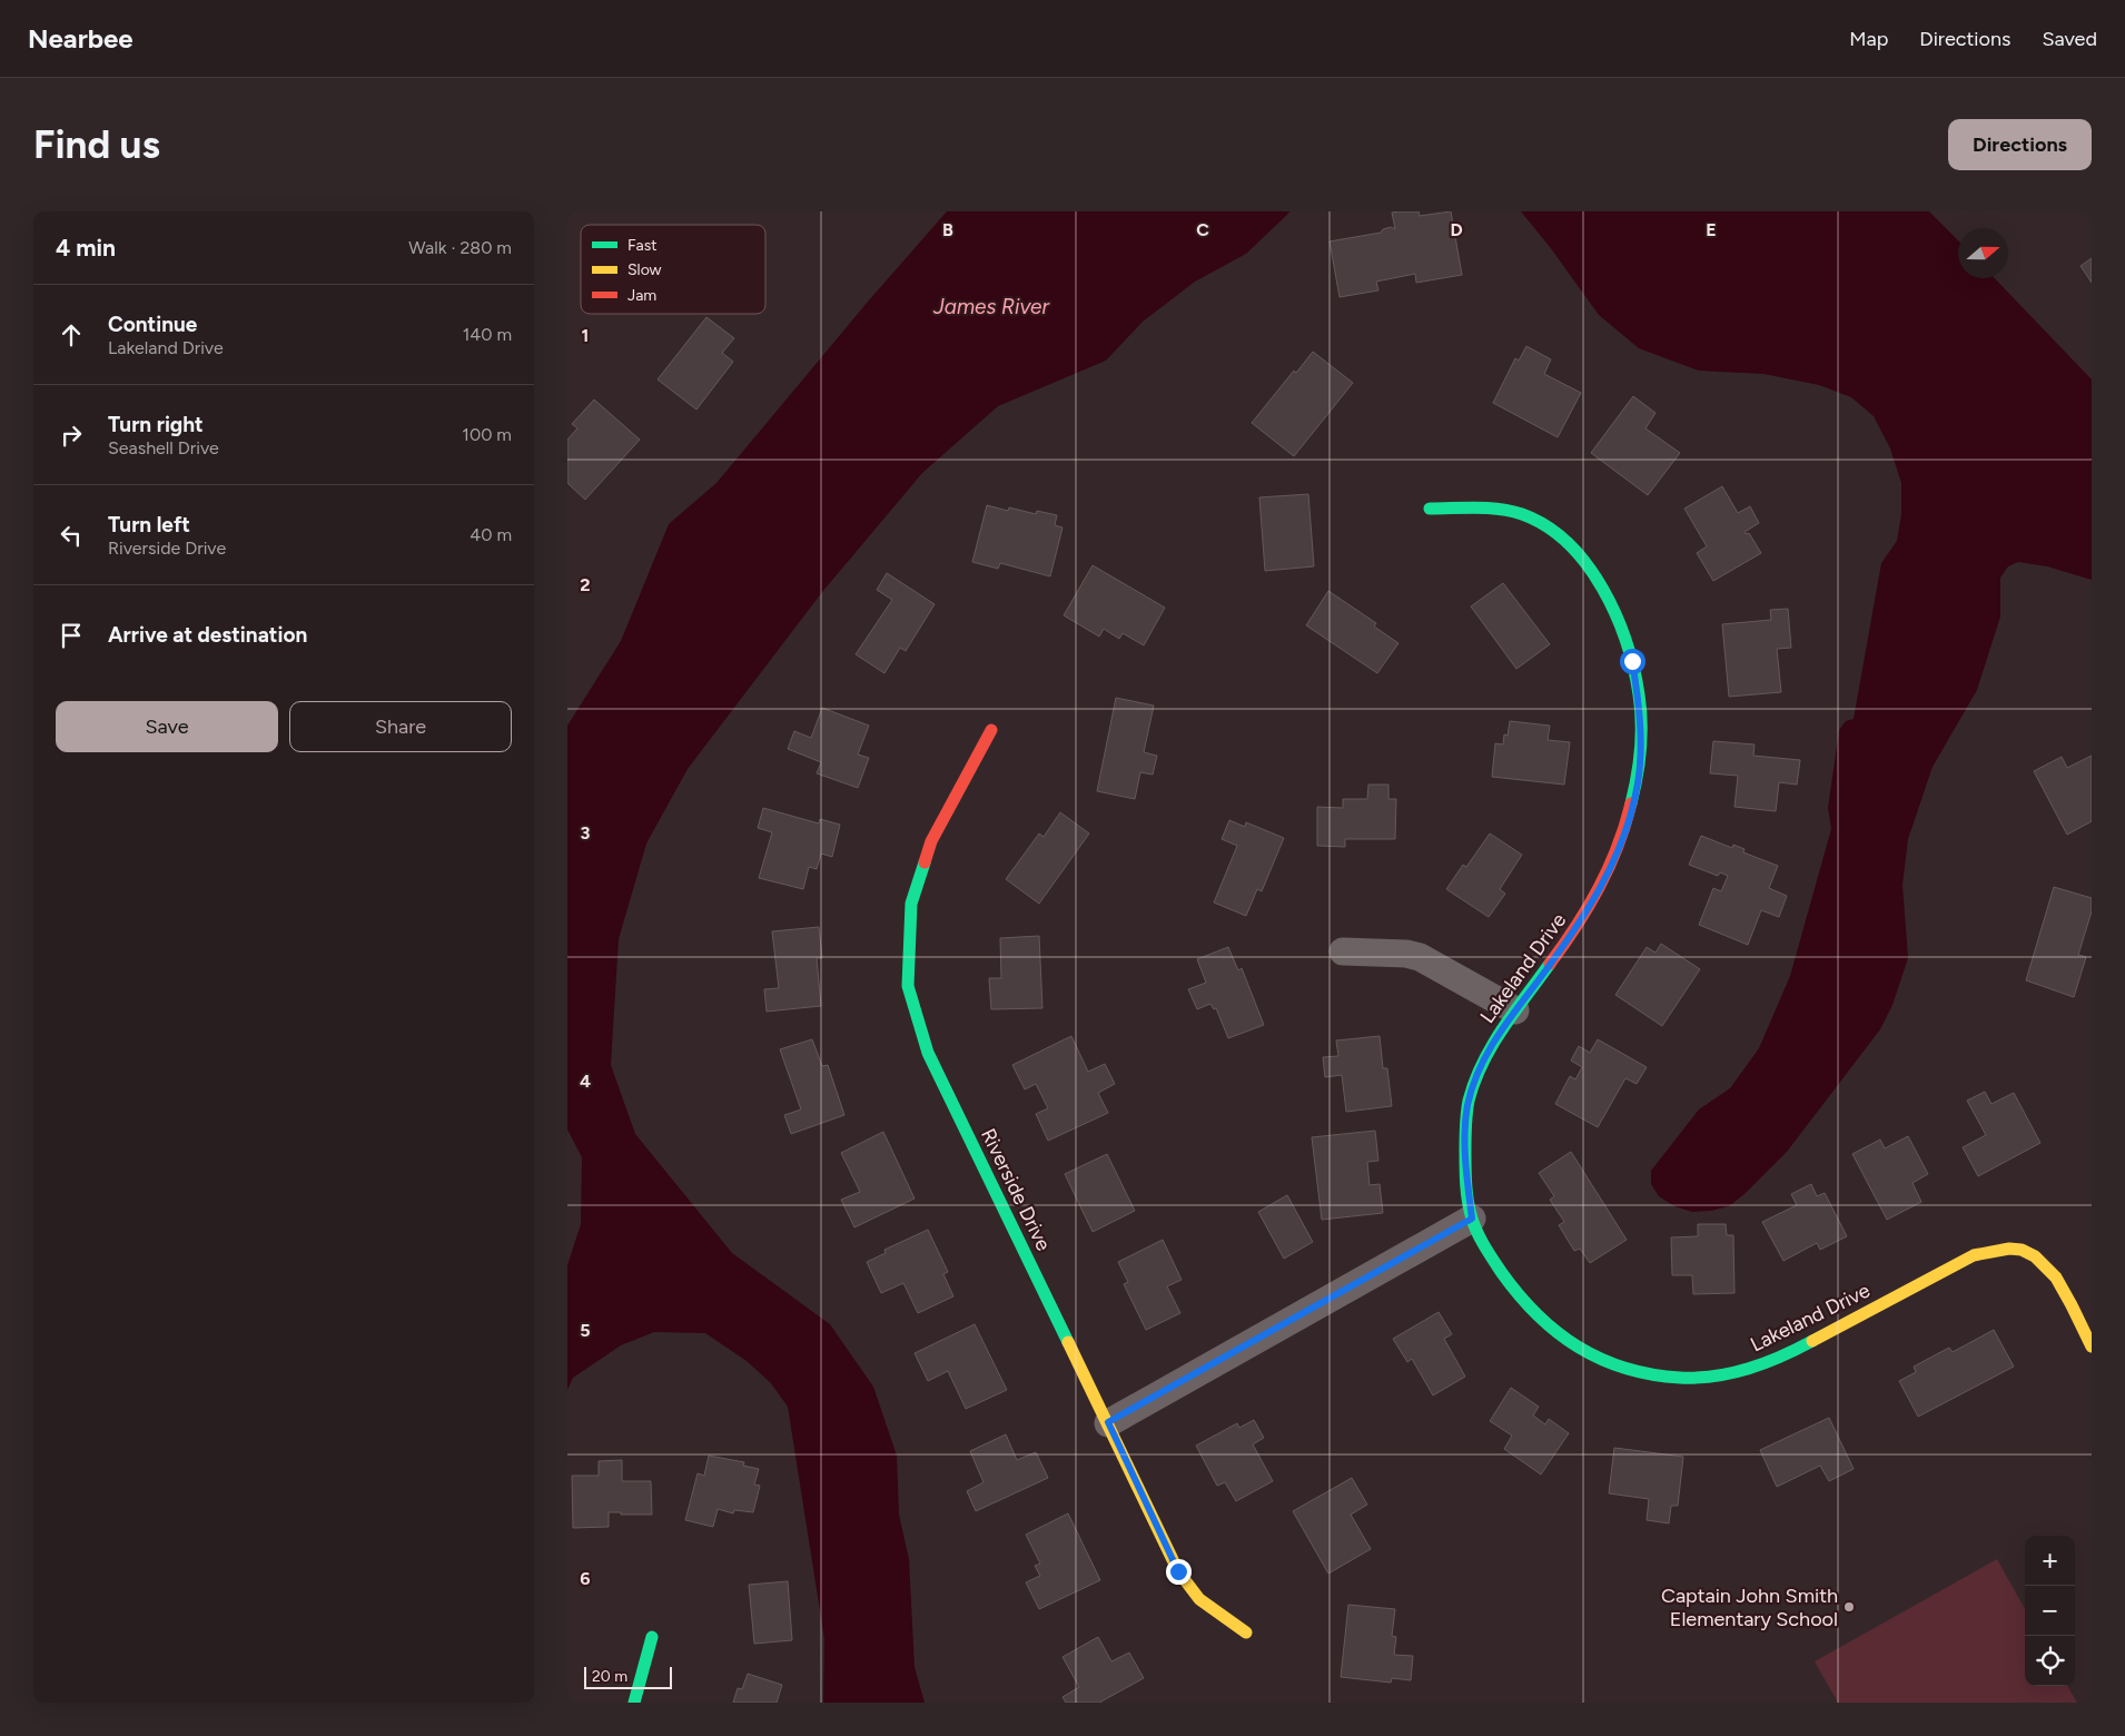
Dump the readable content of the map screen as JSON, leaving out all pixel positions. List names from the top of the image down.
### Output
{
  "streets": {
    "street": ["Lakeland Drive", "Riverside Drive"]
  },
  "water": ["James River"],
  "places": ["Captain John Smith Elementary School"],
  "legend": ["Fast", "Slow", "Jam"],
  "scale_bar": "20 m",
  "north": "right",
  "page": {
    "header": "Nearbee",
    "nav": ["Map", "Directions", "Saved"],
    "buttons": [
      "Directions",
      ["Save", "Share"]
    ],
    "title": "Find us",
    "heading": ["4 min", "Walk · 280 m"],
    "list": [
      ["Continue", "Lakeland Drive", "140 m"],
      ["Turn right", "Seashell Drive", "100 m"],
      ["Turn left", "Riverside Drive", "40 m"],
      "Arrive at destination"
    ],
    "map_buttons": ["+", "−"],
    "scale": "20 m"
  },
  "grid": {
    "columns": [
      "B",
      "C",
      "D",
      "E"
    ],
    "rows": [
      "1",
      "2",
      "3",
      "4",
      "5",
      "6"
    ]
  }
}
